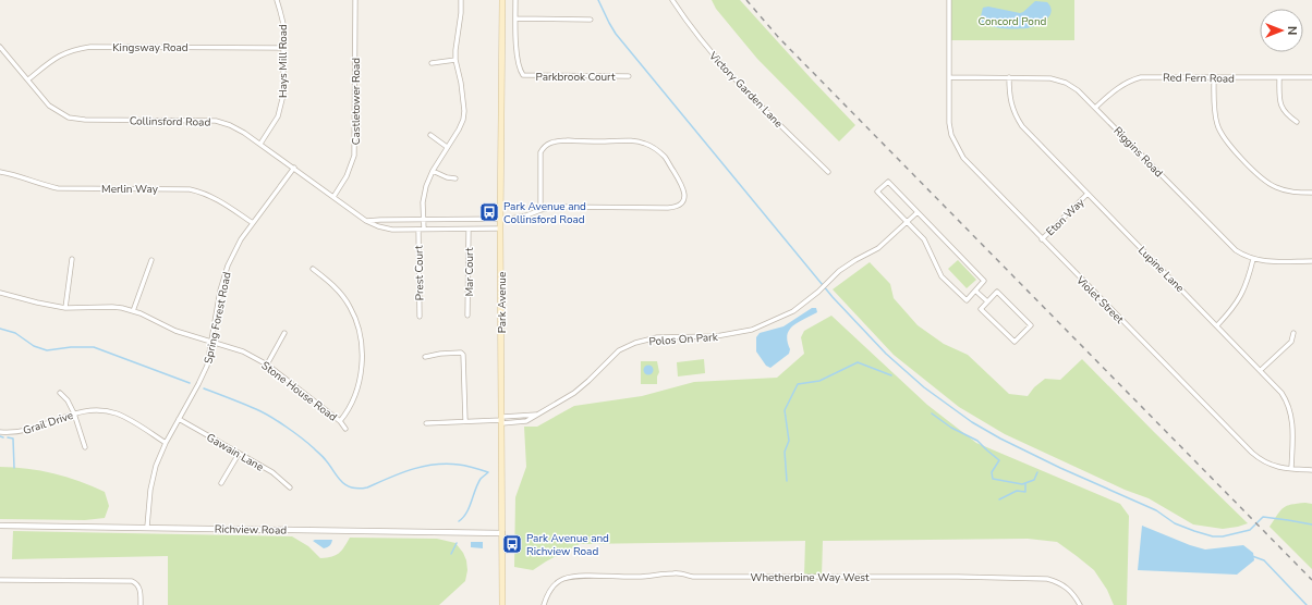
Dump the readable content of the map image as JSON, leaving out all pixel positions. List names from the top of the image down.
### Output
{
  "streets": {
    "main road": ["Park Avenue"],
    "street": [
      "Kingsway Road",
      "Hays Mill Road",
      "Parkbrook Court",
      "Red Fern Road",
      "Victory Garden Lane",
      "Castletower Road",
      "Collinsford Road",
      "Riggins Road",
      "Merlin Way",
      "Eton Way",
      "Lupine Lane",
      "Mar Court",
      "Prest Court",
      "Violet Street",
      "Spring Forest Road",
      "Polos On Park",
      "Stone House Road",
      "Grail Drive",
      "Gawain Lane",
      "Richview Road",
      "Whetherbine Way West"
    ]
  },
  "crossings": [
    ["Kingsway Road", "Hays Mill Road"],
    ["Kingsway Road", "Collinsford Road"],
    ["Hays Mill Road", "Collinsford Road"],
    ["Red Fern Road", "Riggins Road"],
    ["Castletower Road", "Collinsford Road"],
    ["Collinsford Road", "Mar Court"],
    ["Collinsford Road", "Prest Court"],
    ["Collinsford Road", "Park Avenue"],
    ["Collinsford Road", "Spring Forest Road"],
    ["Riggins Road", "Lupine Lane"],
    ["Riggins Road", "Violet Street"],
    ["Merlin Way", "Spring Forest Road"],
    ["Eton Way", "Lupine Lane"],
    ["Eton Way", "Violet Street"],
    ["Lupine Lane", "Violet Street"],
    ["Park Avenue", "Polos On Park"],
    ["Park Avenue", "Richview Road"],
    ["Spring Forest Road", "Stone House Road"],
    ["Spring Forest Road", "Grail Drive"],
    ["Spring Forest Road", "Gawain Lane"],
    ["Spring Forest Road", "Richview Road"]
  ],
  "parks": ["Concord Pond"],
  "places": {
    "bus stop": ["Park Avenue and Collinsford Road", "Park Avenue and Richview Road"]
  },
  "north": "right"
}
